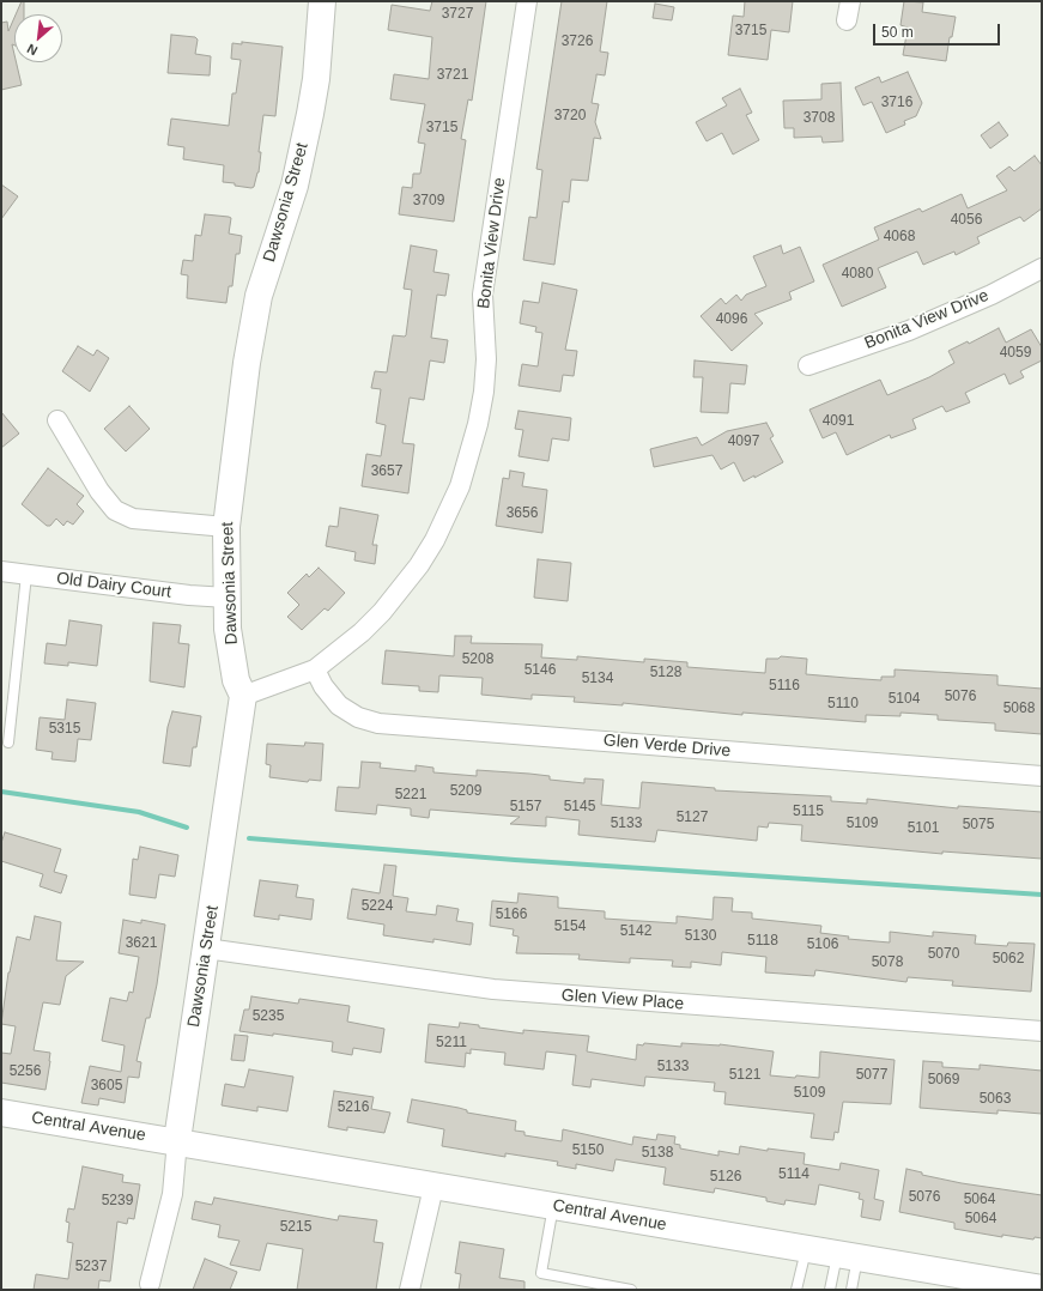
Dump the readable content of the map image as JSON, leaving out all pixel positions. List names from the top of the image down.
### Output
{
  "streets": {
    "street": [
      "Dawsonia Street",
      "Bonita View Drive",
      "Old Dairy Court",
      "Glen Verde Drive",
      "Glen View Place",
      "Central Avenue"
    ]
  },
  "crossings": [
    ["Dawsonia Street", "Bonita View Drive"],
    ["Dawsonia Street", "Old Dairy Court"],
    ["Dawsonia Street", "Glen View Place"],
    ["Dawsonia Street", "Central Avenue"],
    ["Bonita View Drive", "Glen Verde Drive"]
  ],
  "house_numbers": [
    "3727",
    "3715",
    "3726",
    "3721",
    "3716",
    "3720",
    "3708",
    "3715",
    "3709",
    "4056",
    "4068",
    "4080",
    "4096",
    "4059",
    "4091",
    "4097",
    "3657",
    "3656",
    "5208",
    "5146",
    "5128",
    "5134",
    "5116",
    "5076",
    "5104",
    "5110",
    "5068",
    "5315",
    "5209",
    "5221",
    "5157",
    "5145",
    "5115",
    "5127",
    "5133",
    "5109",
    "5075",
    "5101",
    "5224",
    "5166",
    "5154",
    "5142",
    "5130",
    "5118",
    "3621",
    "5106",
    "5070",
    "5062",
    "5078",
    "5235",
    "5211",
    "5133",
    "5256",
    "5121",
    "5077",
    "5069",
    "3605",
    "5109",
    "5063",
    "5216",
    "5150",
    "5138",
    "5114",
    "5126",
    "5076",
    "5064",
    "5239",
    "5064",
    "5215",
    "5237"
  ],
  "scale_bar": "50 m",
  "north": "bottom left"
}
